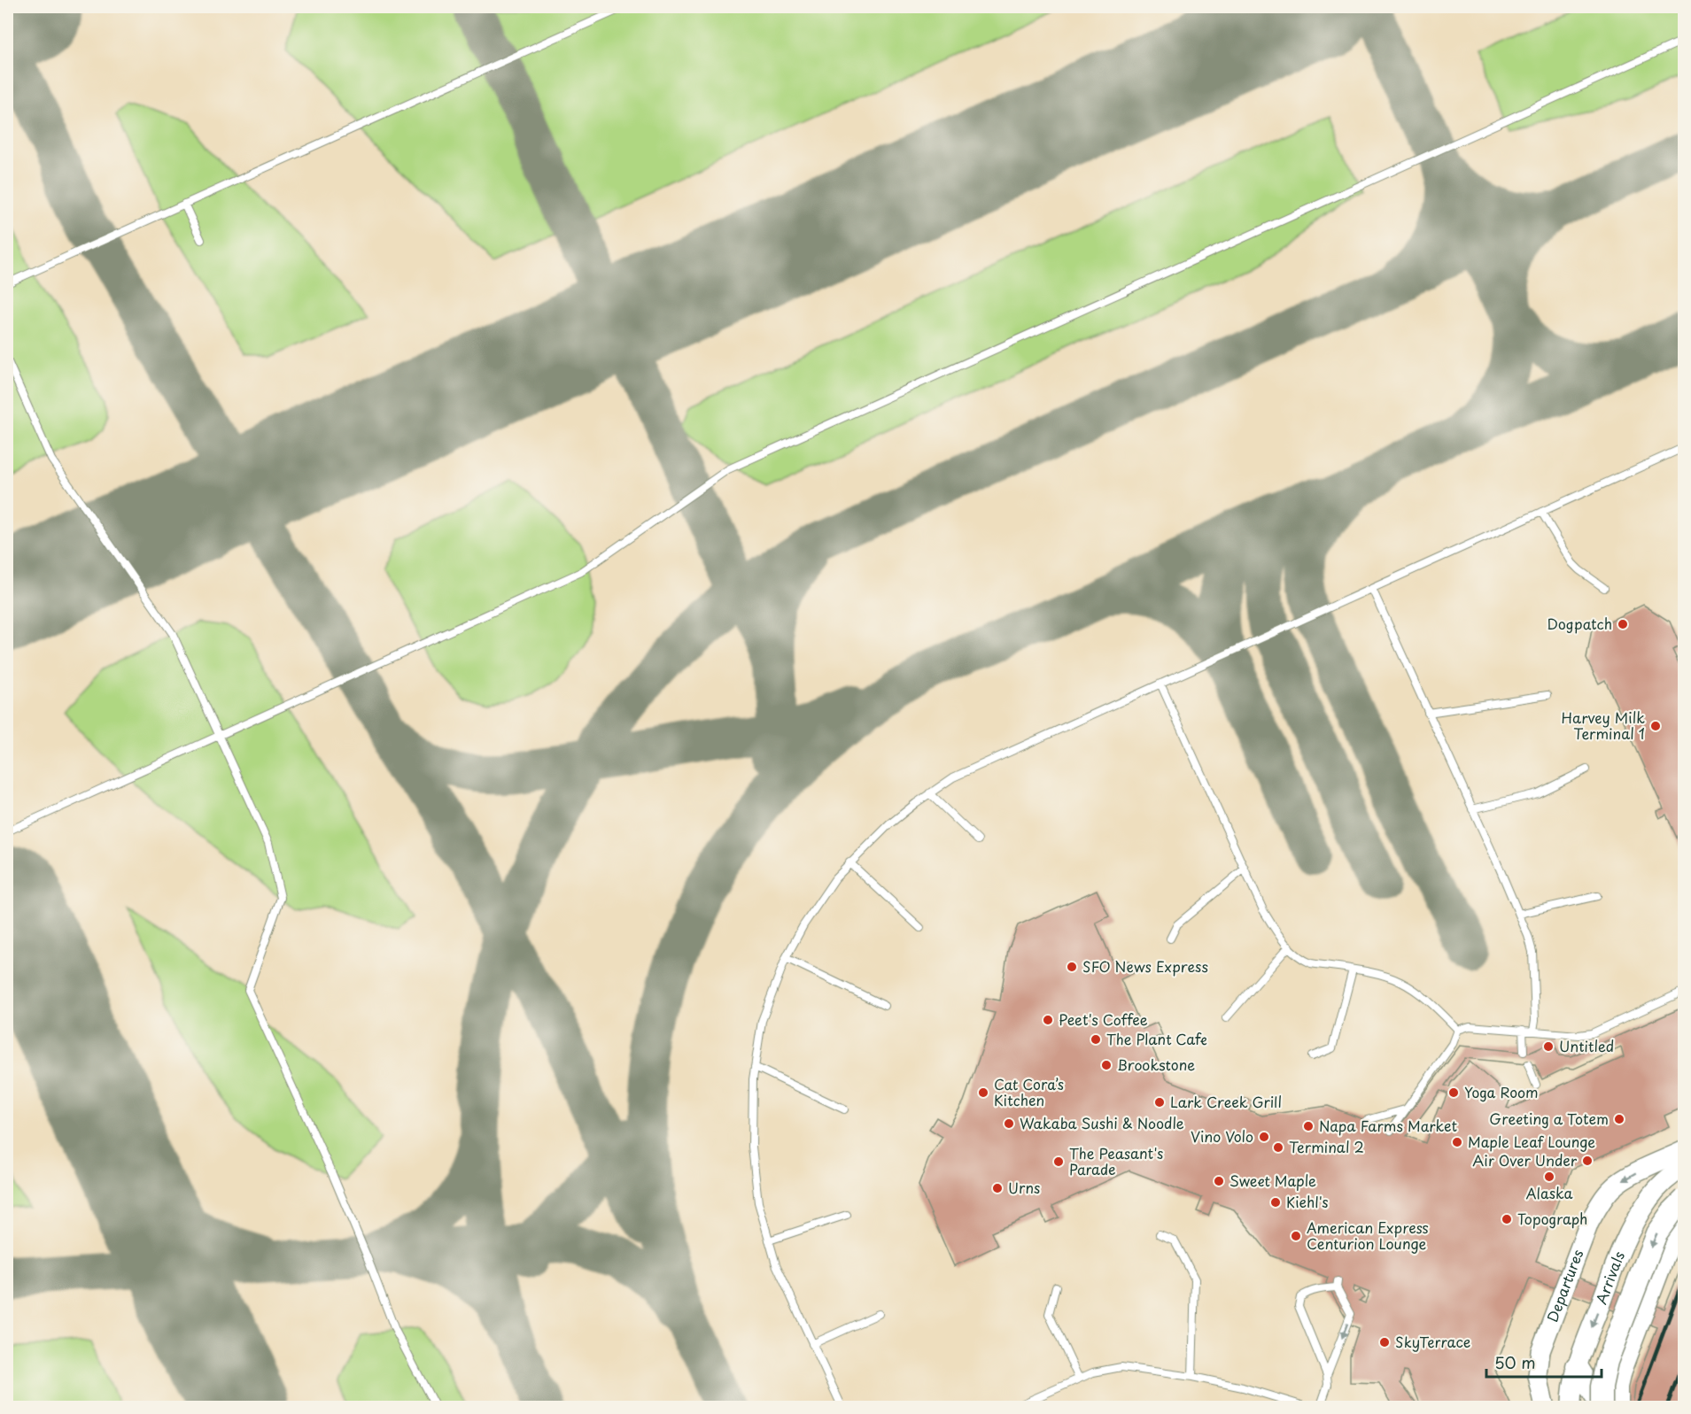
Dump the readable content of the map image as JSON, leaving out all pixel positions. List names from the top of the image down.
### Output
{
  "streets": {
    "main road": ["Arrivals", "Departures"]
  },
  "places": [
    "Dogpatch",
    "Harvey Milk Terminal 1",
    "SFO News Express",
    "Peet's Coffee",
    "The Plant Cafe",
    "Untitled",
    "Brookstone",
    "Cat Cora’s Kitchen",
    "Yoga Room",
    "Lark Creek Grill",
    "Greeting a Totem",
    "Wakaba Sushi & Noodle",
    "Napa Farms Market",
    "Vino Volo",
    "Maple Leaf Lounge",
    "Terminal 2",
    "Air Over Under",
    "The Peasant's Parade",
    "Alaska",
    "Sweet Maple",
    "Urns",
    "Kiehl's",
    "Topograph",
    "American Express Centurion Lounge",
    "SkyTerrace"
  ],
  "scale_bar": "50 m"
}
